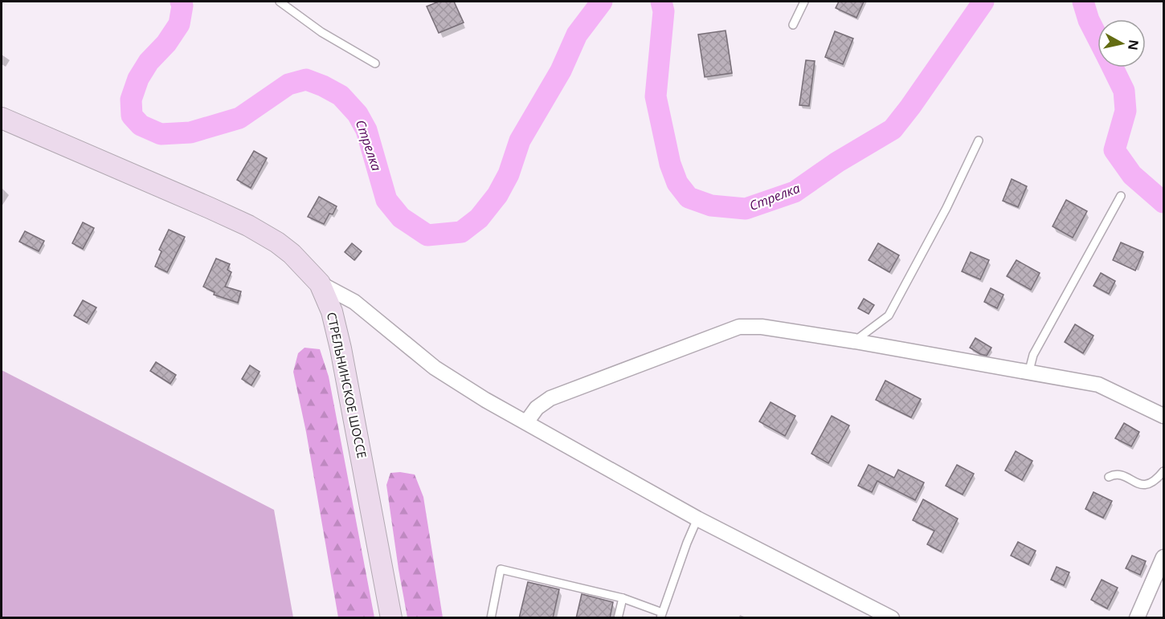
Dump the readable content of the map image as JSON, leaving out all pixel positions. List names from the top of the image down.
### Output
{
  "streets": {
    "main road": ["СТРЕЛЬНИНСКОЕ ШОССЕ"]
  },
  "water": ["Стрелка"],
  "north": "right"
}
